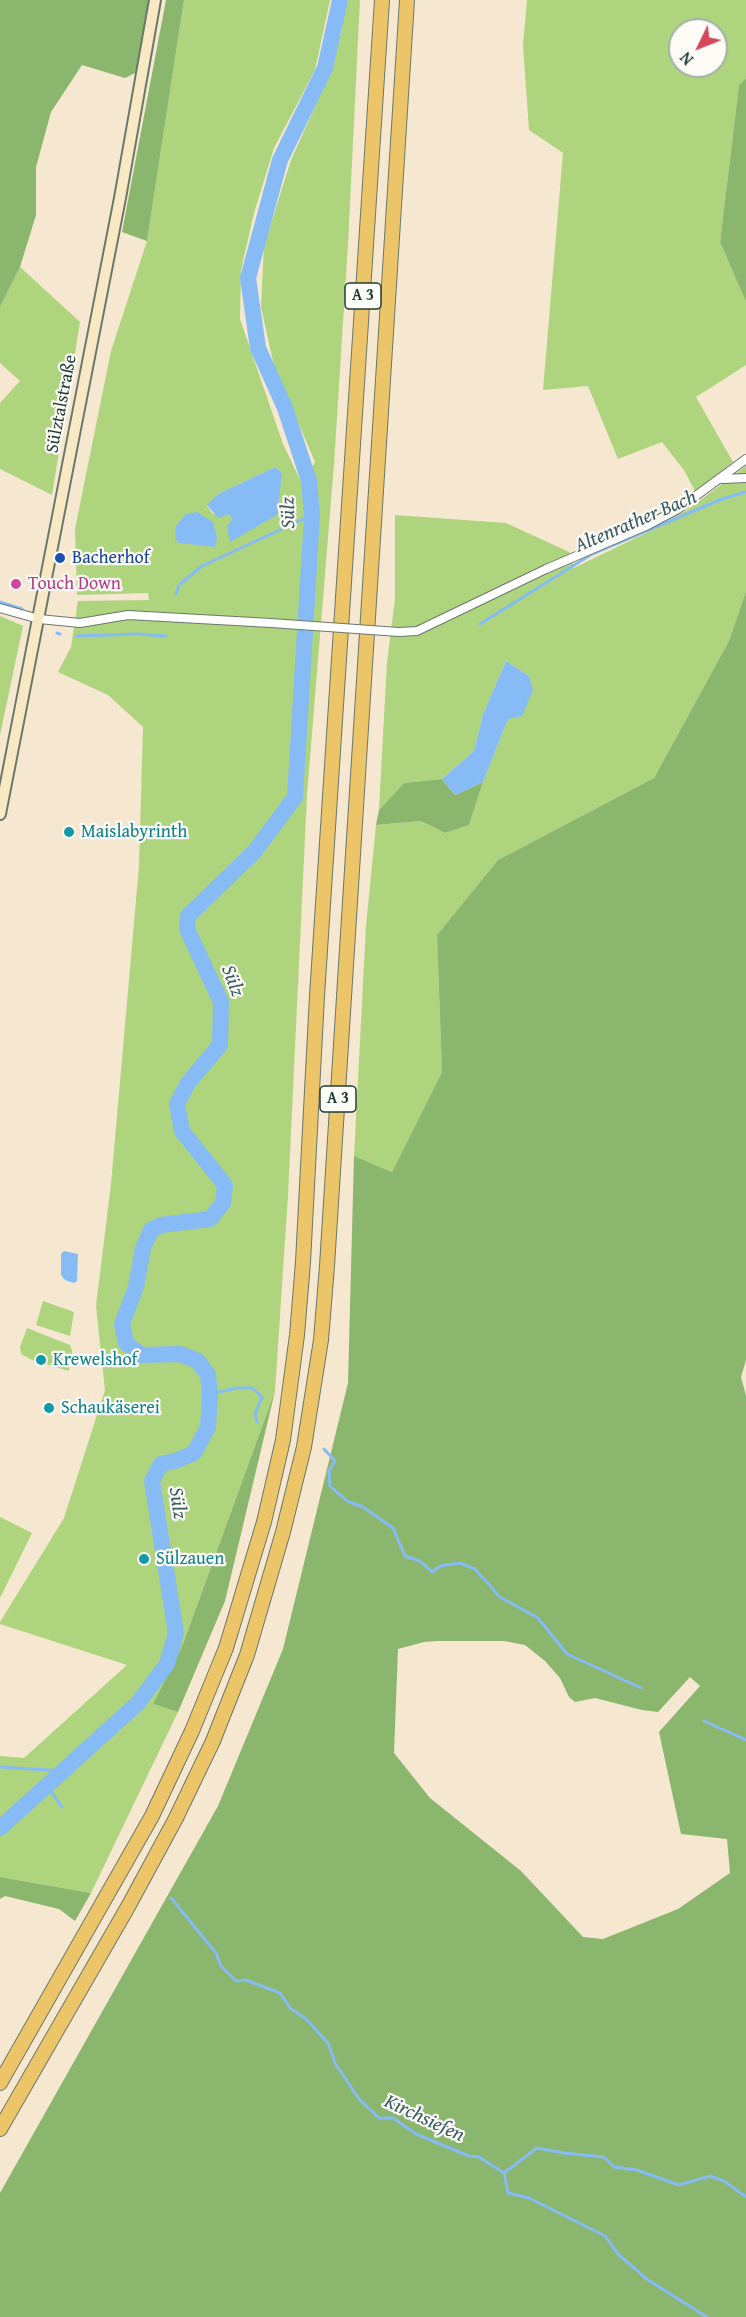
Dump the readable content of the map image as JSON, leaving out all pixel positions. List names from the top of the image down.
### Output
{
  "streets": {
    "highway": ["A 3"],
    "main road": ["Sülztalstraße"]
  },
  "water": ["Sülz", "Altenrather Bach", "Kirchsiefen"],
  "places": [
    "Bacherhof",
    "Touch Down",
    "Maislabyrinth",
    "Krewelshof",
    "Schaukäserei",
    "Sülzauen"
  ],
  "north": "bottom left"
}
